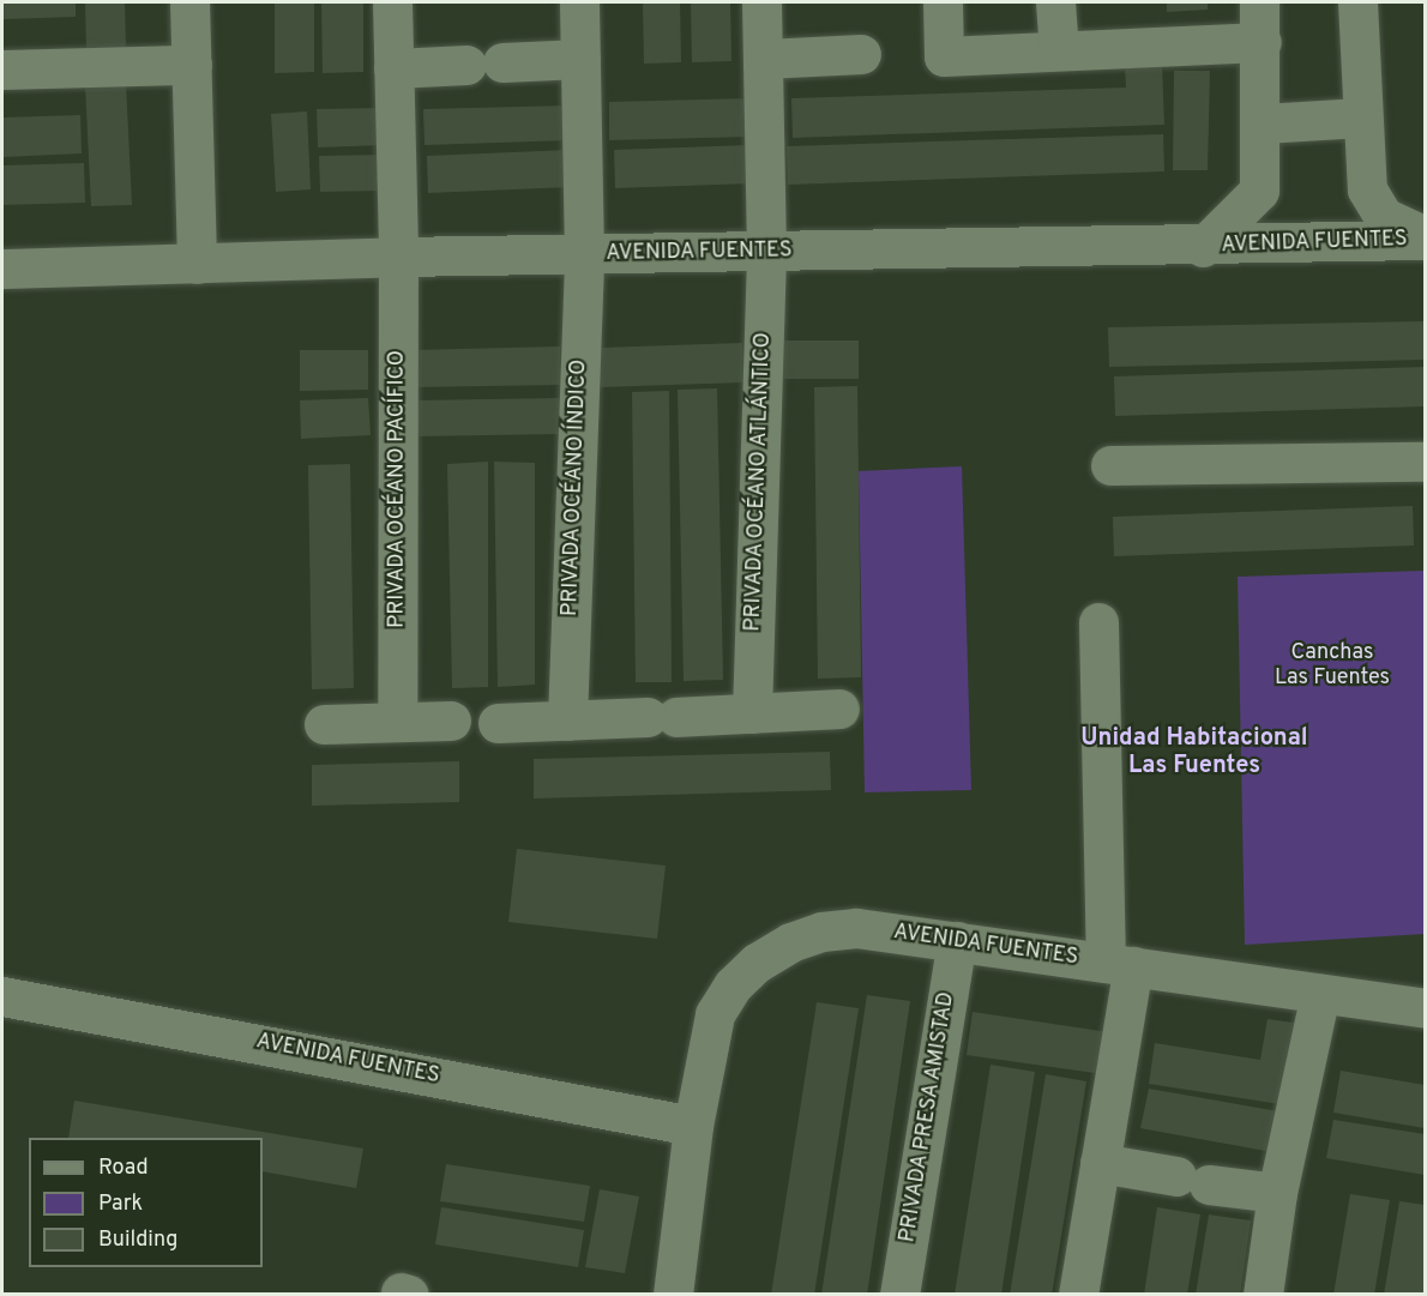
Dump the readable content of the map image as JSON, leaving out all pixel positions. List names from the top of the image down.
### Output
{
  "streets": {
    "street": [
      "AVENIDA FUENTES",
      "PRIVADA OCÉANO ATLÁNTICO",
      "PRIVADA OCÉANO ÍNDICO",
      "PRIVADA OCÉANO PACÍFICO",
      "PRIVADA PRESA AMISTAD"
    ]
  },
  "crossings": [
    ["AVENIDA FUENTES", "PRIVADA OCÉANO ATLÁNTICO"],
    ["AVENIDA FUENTES", "PRIVADA OCÉANO ÍNDICO"],
    ["AVENIDA FUENTES", "PRIVADA OCÉANO PACÍFICO"],
    ["AVENIDA FUENTES", "PRIVADA PRESA AMISTAD"]
  ],
  "districts": ["Unidad Habitacional Las Fuentes"],
  "parks": ["Canchas Las Fuentes"],
  "legend": ["Road", "Park", "Building"]
}
